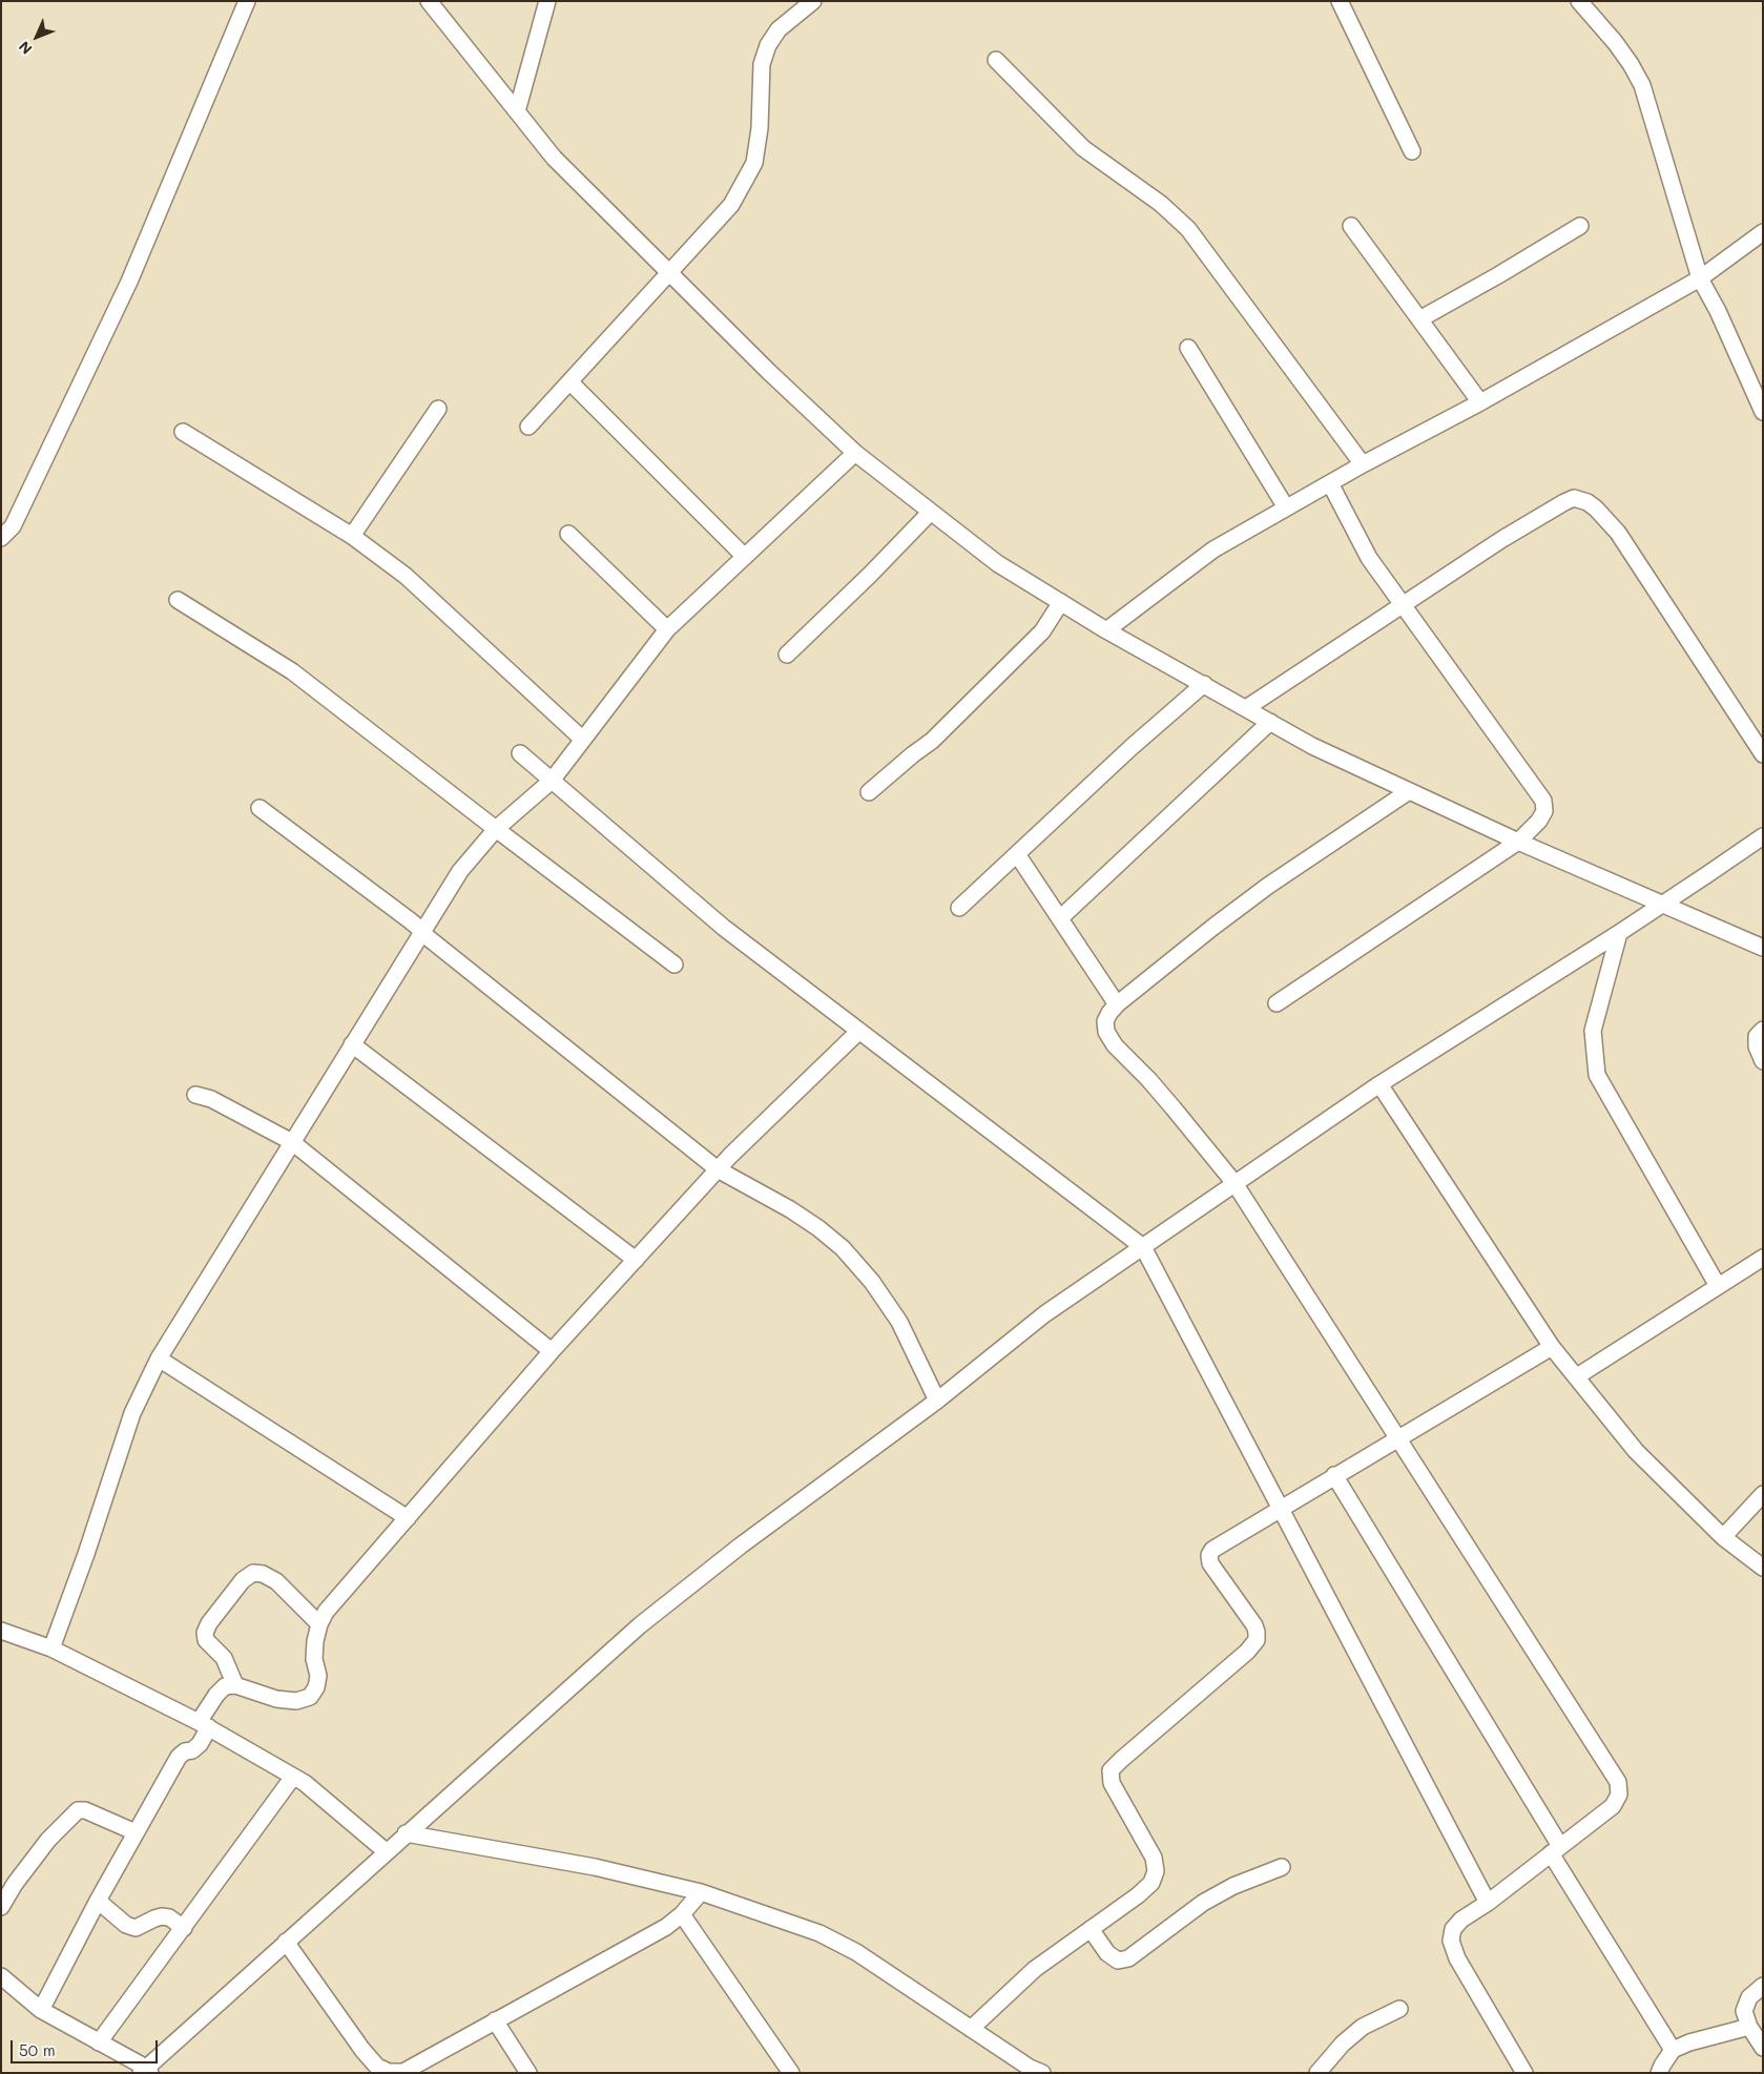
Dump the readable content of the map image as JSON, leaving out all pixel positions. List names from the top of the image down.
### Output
{
  "scale_bar": "50 m",
  "north": "bottom left"
}
